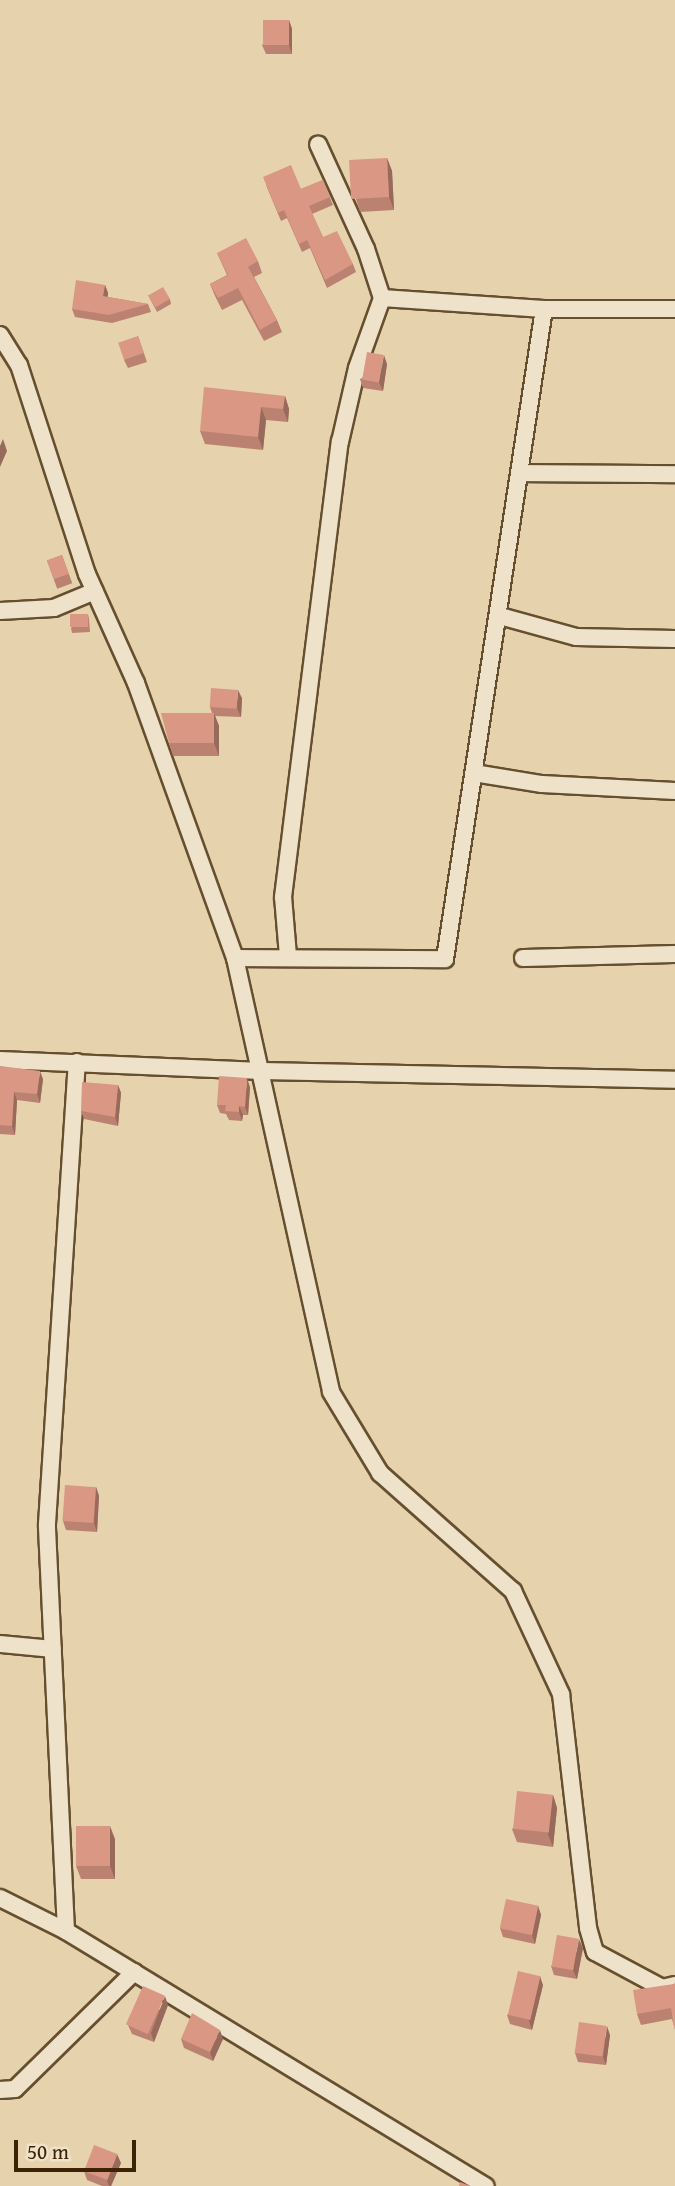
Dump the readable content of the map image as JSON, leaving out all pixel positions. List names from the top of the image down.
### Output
{
  "scale_bar": "50 m"
}
